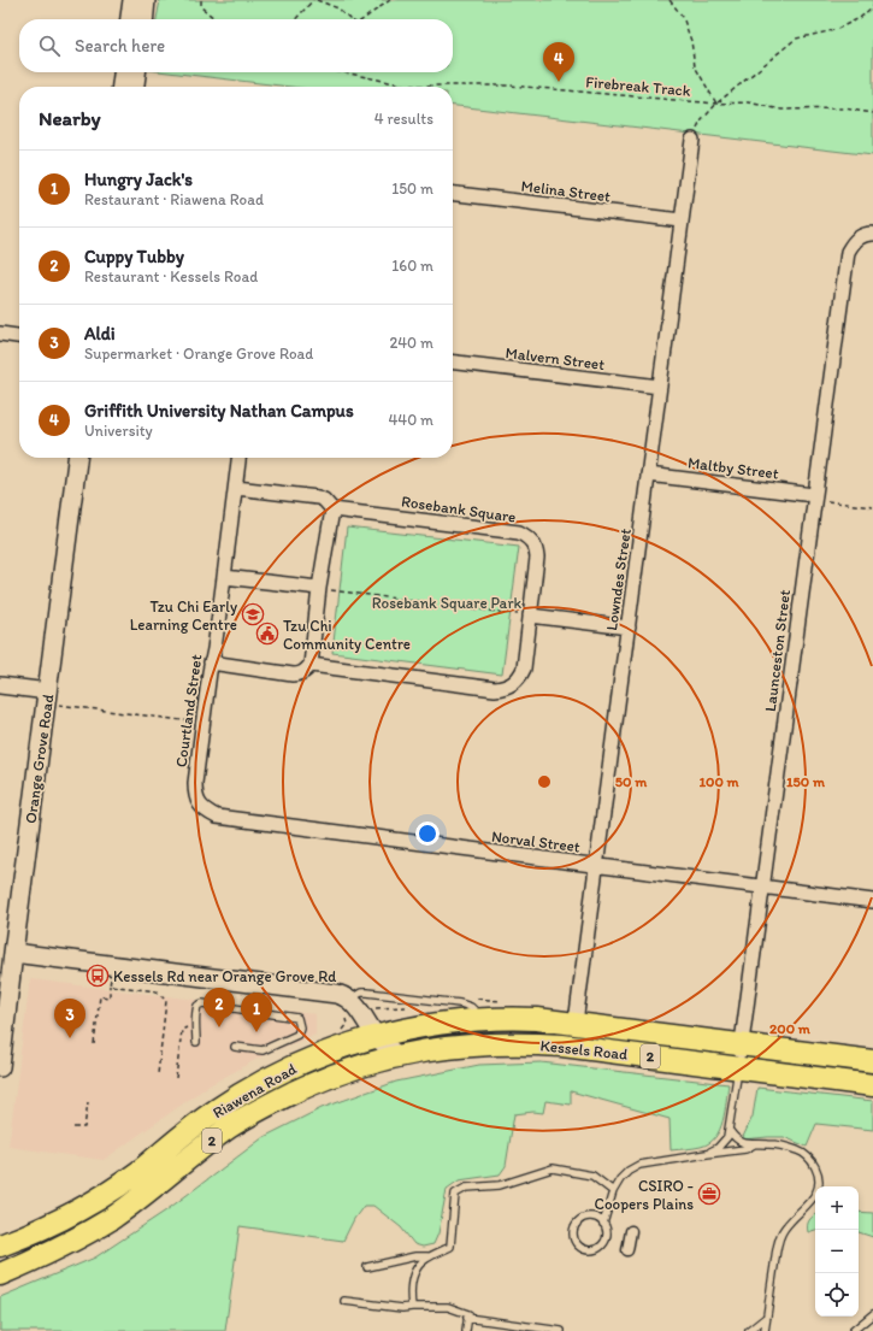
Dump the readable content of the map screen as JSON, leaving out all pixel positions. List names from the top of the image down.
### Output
{
  "streets": {
    "highway": ["Kessels Road", "2", "Riawena Road"],
    "main road": ["Orange Grove Road"],
    "street": [
      "Melina Street",
      "Malvern Street",
      "Maltby Street",
      "Rosebank Square",
      "Lowndes Street",
      "Launceston Street",
      "Courtland Street",
      "Norval Street"
    ],
    "path": ["Firebreak Track"]
  },
  "crossings": [
    ["Melina Street", "Lowndes Street"],
    ["Malvern Street", "Lowndes Street"],
    ["Maltby Street", "Lowndes Street"],
    ["Maltby Street", "Launceston Street"],
    ["Rosebank Square", "Courtland Street"],
    ["Lowndes Street", "Norval Street"],
    ["Lowndes Street", "Kessels Road"],
    ["Launceston Street", "Norval Street"],
    ["Launceston Street", "Kessels Road"],
    ["Courtland Street", "Norval Street"],
    ["Kessels Road", "Riawena Road"]
  ],
  "parks": ["Rosebank Square Park"],
  "places": {
    "school or university": ["Tzu Chi Early Learning Centre"],
    "public building": ["Tzu Chi Community Centre"],
    "bus stop": ["Kessels Rd near Orange Grove Rd"],
    "office": ["CSIRO - Coopers Plains"]
  },
  "page": {
    "search": "Search here",
    "pins": [
      "4",
      "2",
      "1",
      "3"
    ],
    "heading": ["Nearby", "4 results"],
    "list": [
      {
        "mark": "1",
        "name": "Hungry Jack's",
        "note": "Restaurant · Riawena Road",
        "value": "150 m"
      },
      {
        "mark": "2",
        "name": "Cuppy Tubby",
        "note": "Restaurant · Kessels Road",
        "value": "160 m"
      },
      {
        "mark": "3",
        "name": "Aldi",
        "note": "Supermarket · Orange Grove Road",
        "value": "240 m"
      },
      {
        "mark": "4",
        "name": "Griffith University Nathan Campus",
        "note": "University",
        "value": "440 m"
      }
    ],
    "map_buttons": ["+", "−"]
  },
  "rings": [
    "50 m",
    "100 m",
    "150 m",
    "200 m"
  ]
}
